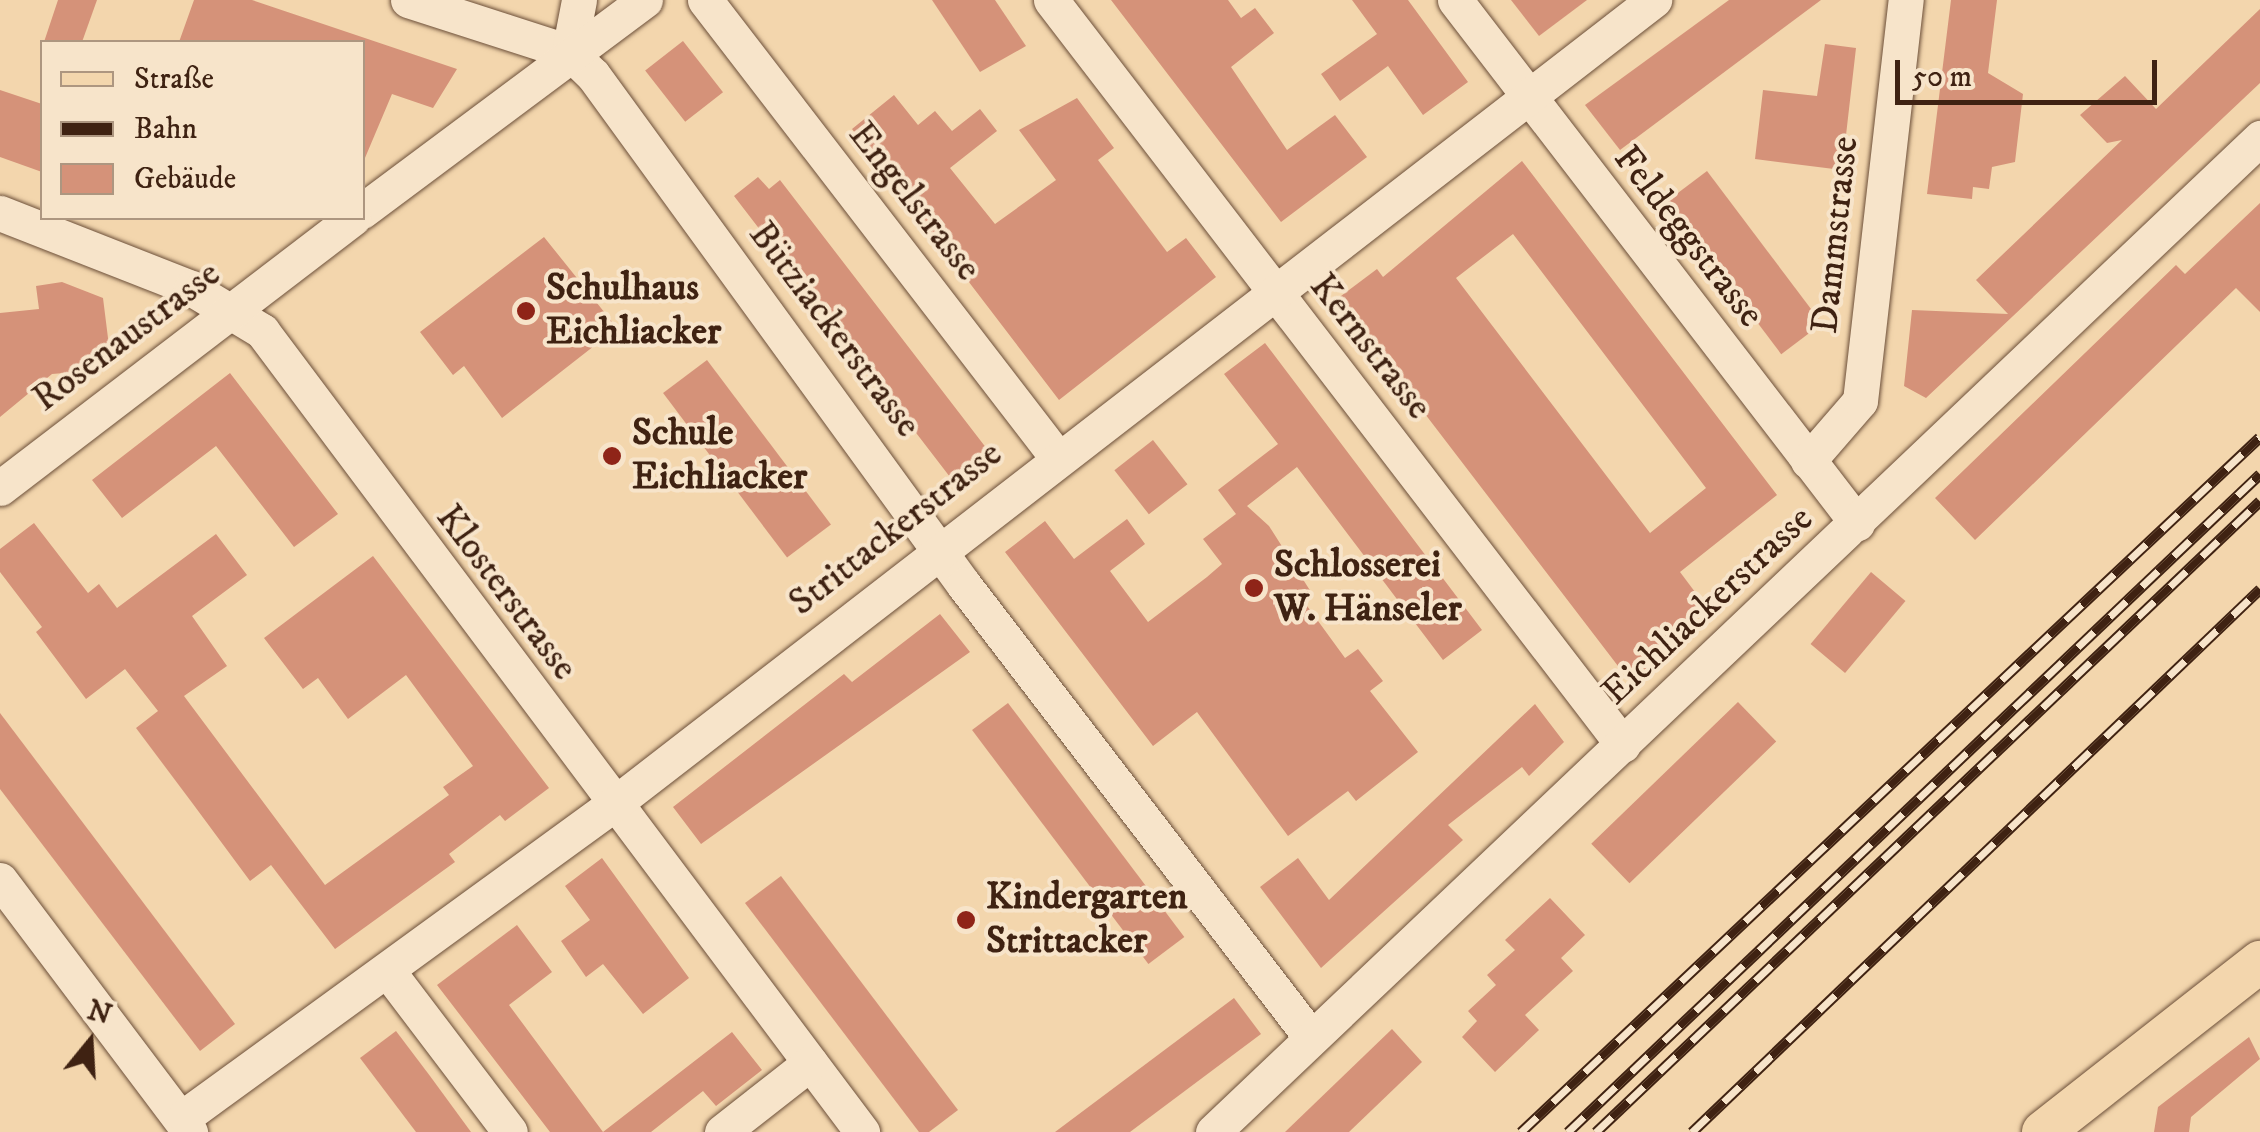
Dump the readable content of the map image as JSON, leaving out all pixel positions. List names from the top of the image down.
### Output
{
  "streets": {
    "street": [
      "Engelstrasse",
      "Dammstrasse",
      "Feldeggstrasse",
      "Bütziackerstrasse",
      "Rosenaustrasse",
      "Kernstrasse",
      "Strittackerstrasse",
      "Klosterstrasse",
      "Eichliackerstrasse"
    ]
  },
  "crossings": [
    ["Engelstrasse", "Strittackerstrasse"],
    ["Dammstrasse", "Feldeggstrasse"],
    ["Feldeggstrasse", "Strittackerstrasse"],
    ["Feldeggstrasse", "Eichliackerstrasse"],
    ["Bütziackerstrasse", "Strittackerstrasse"],
    ["Bütziackerstrasse", "Eichliackerstrasse"],
    ["Rosenaustrasse", "Klosterstrasse"],
    ["Kernstrasse", "Strittackerstrasse"],
    ["Kernstrasse", "Eichliackerstrasse"],
    ["Strittackerstrasse", "Klosterstrasse"]
  ],
  "places": [
    "Schulhaus Eichliacker",
    "Schule Eichliacker",
    "Schlosserei W. Hänseler",
    "Kindergarten Strittacker"
  ],
  "legend": ["Straße", "Bahn", "Gebäude"],
  "scale_bar": "50 m",
  "north": "top"
}
